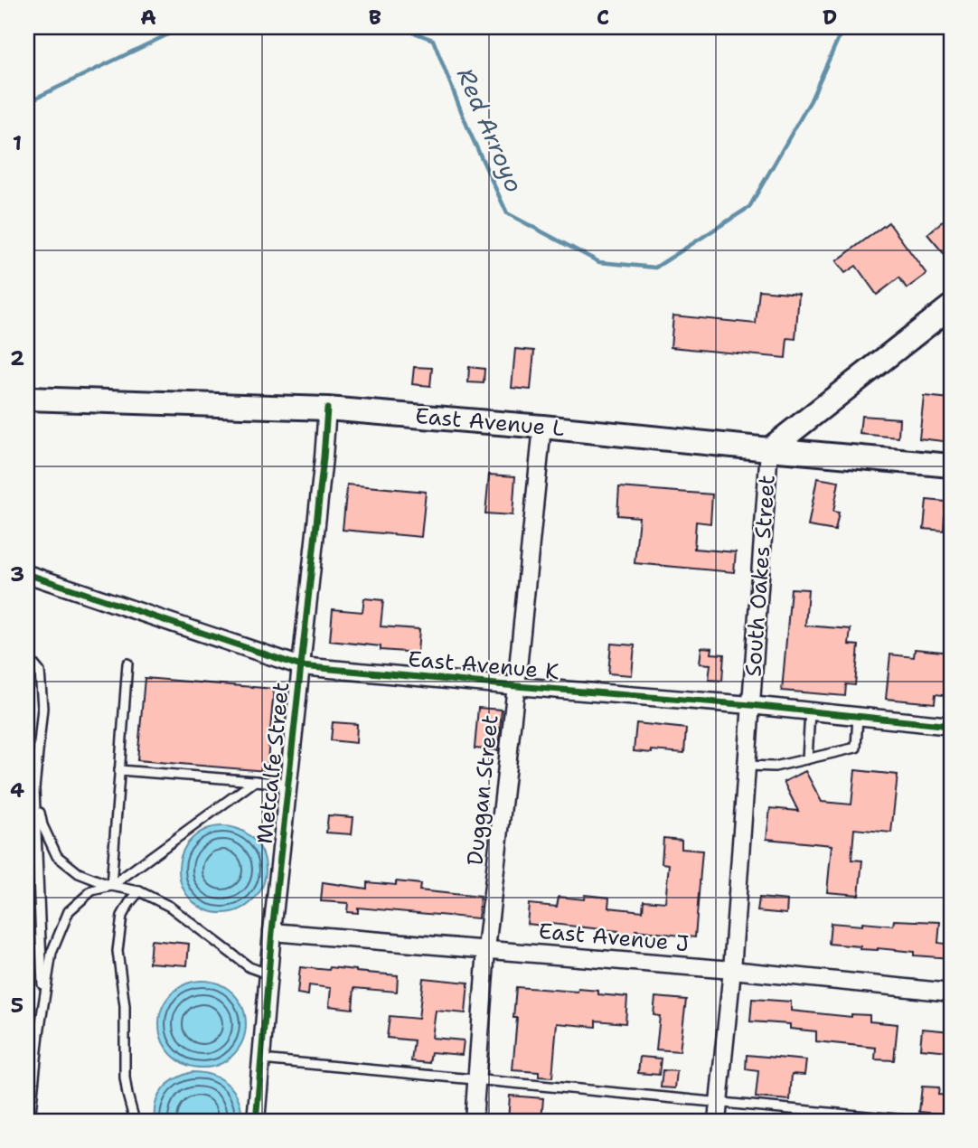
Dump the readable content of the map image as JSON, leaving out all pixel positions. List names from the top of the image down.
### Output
{
  "streets": {
    "main road": ["East Avenue L", "South Oakes Street"],
    "street": [
      "East Avenue K",
      "Metcalfe Street",
      "Duggan Street",
      "East Avenue J"
    ]
  },
  "crossings": [
    ["East Avenue L", "South Oakes Street"],
    ["East Avenue L", "Metcalfe Street"],
    ["East Avenue L", "Duggan Street"],
    ["South Oakes Street", "East Avenue K"],
    ["South Oakes Street", "East Avenue J"],
    ["East Avenue K", "Metcalfe Street"],
    ["East Avenue K", "Duggan Street"],
    ["Metcalfe Street", "East Avenue J"],
    ["Duggan Street", "East Avenue J"]
  ],
  "water": ["Red Arroyo"],
  "grid": {
    "columns": [
      "A",
      "B",
      "C",
      "D"
    ],
    "rows": [
      "1",
      "2",
      "3",
      "4",
      "5"
    ]
  }
}
